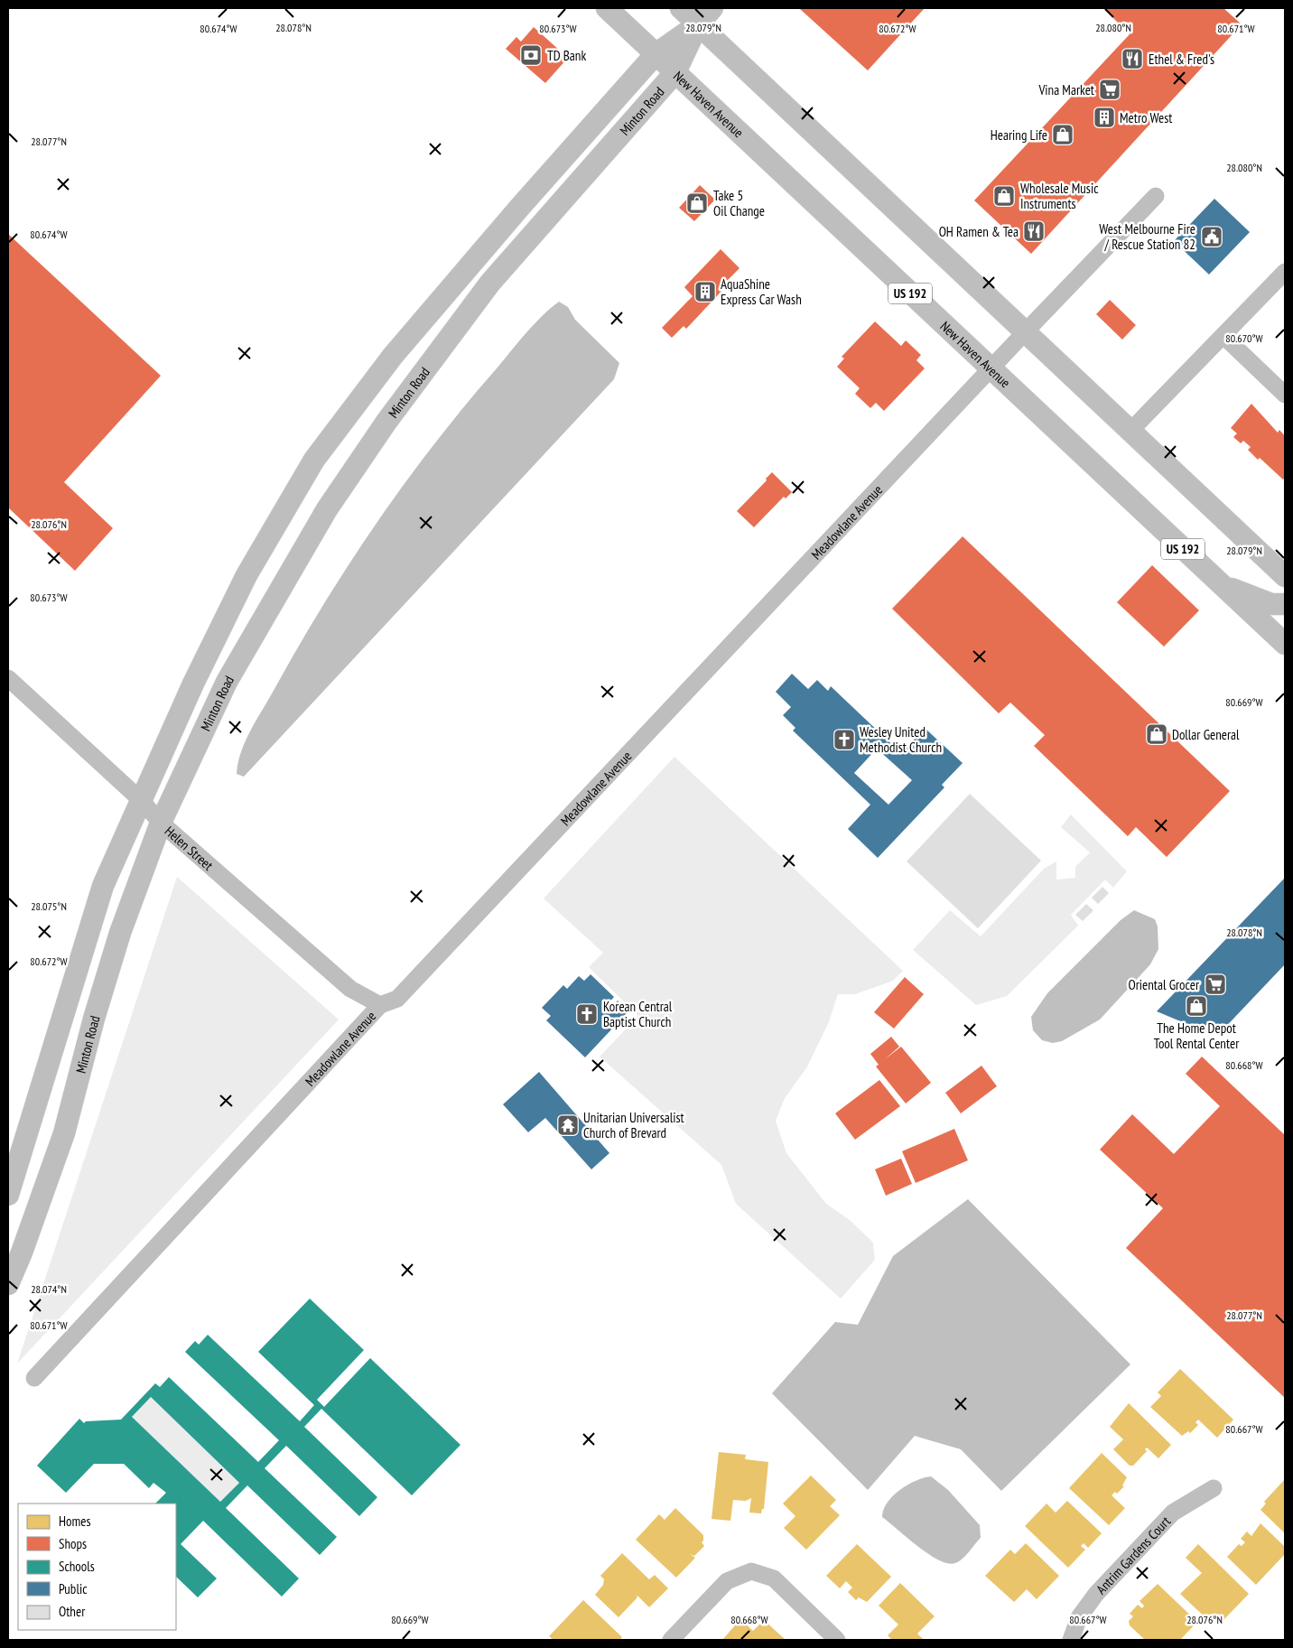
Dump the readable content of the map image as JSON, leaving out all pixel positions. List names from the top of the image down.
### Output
{
  "streets": {
    "main road": ["New Haven Avenue", "Minton Road", "US 192"],
    "street": ["Meadowlane Avenue", "Helen Street", "Antrim Gardens Court"]
  },
  "crossings": [
    ["New Haven Avenue", "Minton Road"],
    ["New Haven Avenue", "Meadowlane Avenue"],
    ["Minton Road", "Helen Street"],
    ["Meadowlane Avenue", "Helen Street"]
  ],
  "places": {
    "bank": ["TD Bank"],
    "restaurant": ["Ethel & Fred's", "OH Ramen & Tea"],
    "supermarket": ["Vina Market", "Oriental Grocer"],
    "building": ["Metro West", "AquaShine Express Car Wash"],
    "shop": [
      "Hearing Life",
      "Wholesale Music Instruments",
      "Take 5 Oil Change",
      "Dollar General",
      "The Home Depot Tool Rental Center"
    ],
    "public building": ["West Melbourne Fire / Rescue Station 82"],
    "church": ["Wesley United Methodist Church", "Korean Central Baptist Church"],
    "temple": ["Unitarian Universalist Church of Brevard"]
  },
  "legend": [
    "Homes",
    "Shops",
    "Schools",
    "Public",
    "Other"
  ],
  "coordinates": [
    "28.078°N",
    "28.079°N",
    "28.080°N",
    "80.673°W",
    "80.671°W",
    "80.674°W",
    "80.672°W",
    "28.077°N",
    "80.670°W",
    "28.076°N",
    "80.669°W",
    "28.075°N",
    "80.668°W",
    "28.074°N",
    "80.667°W"
  ]
}
